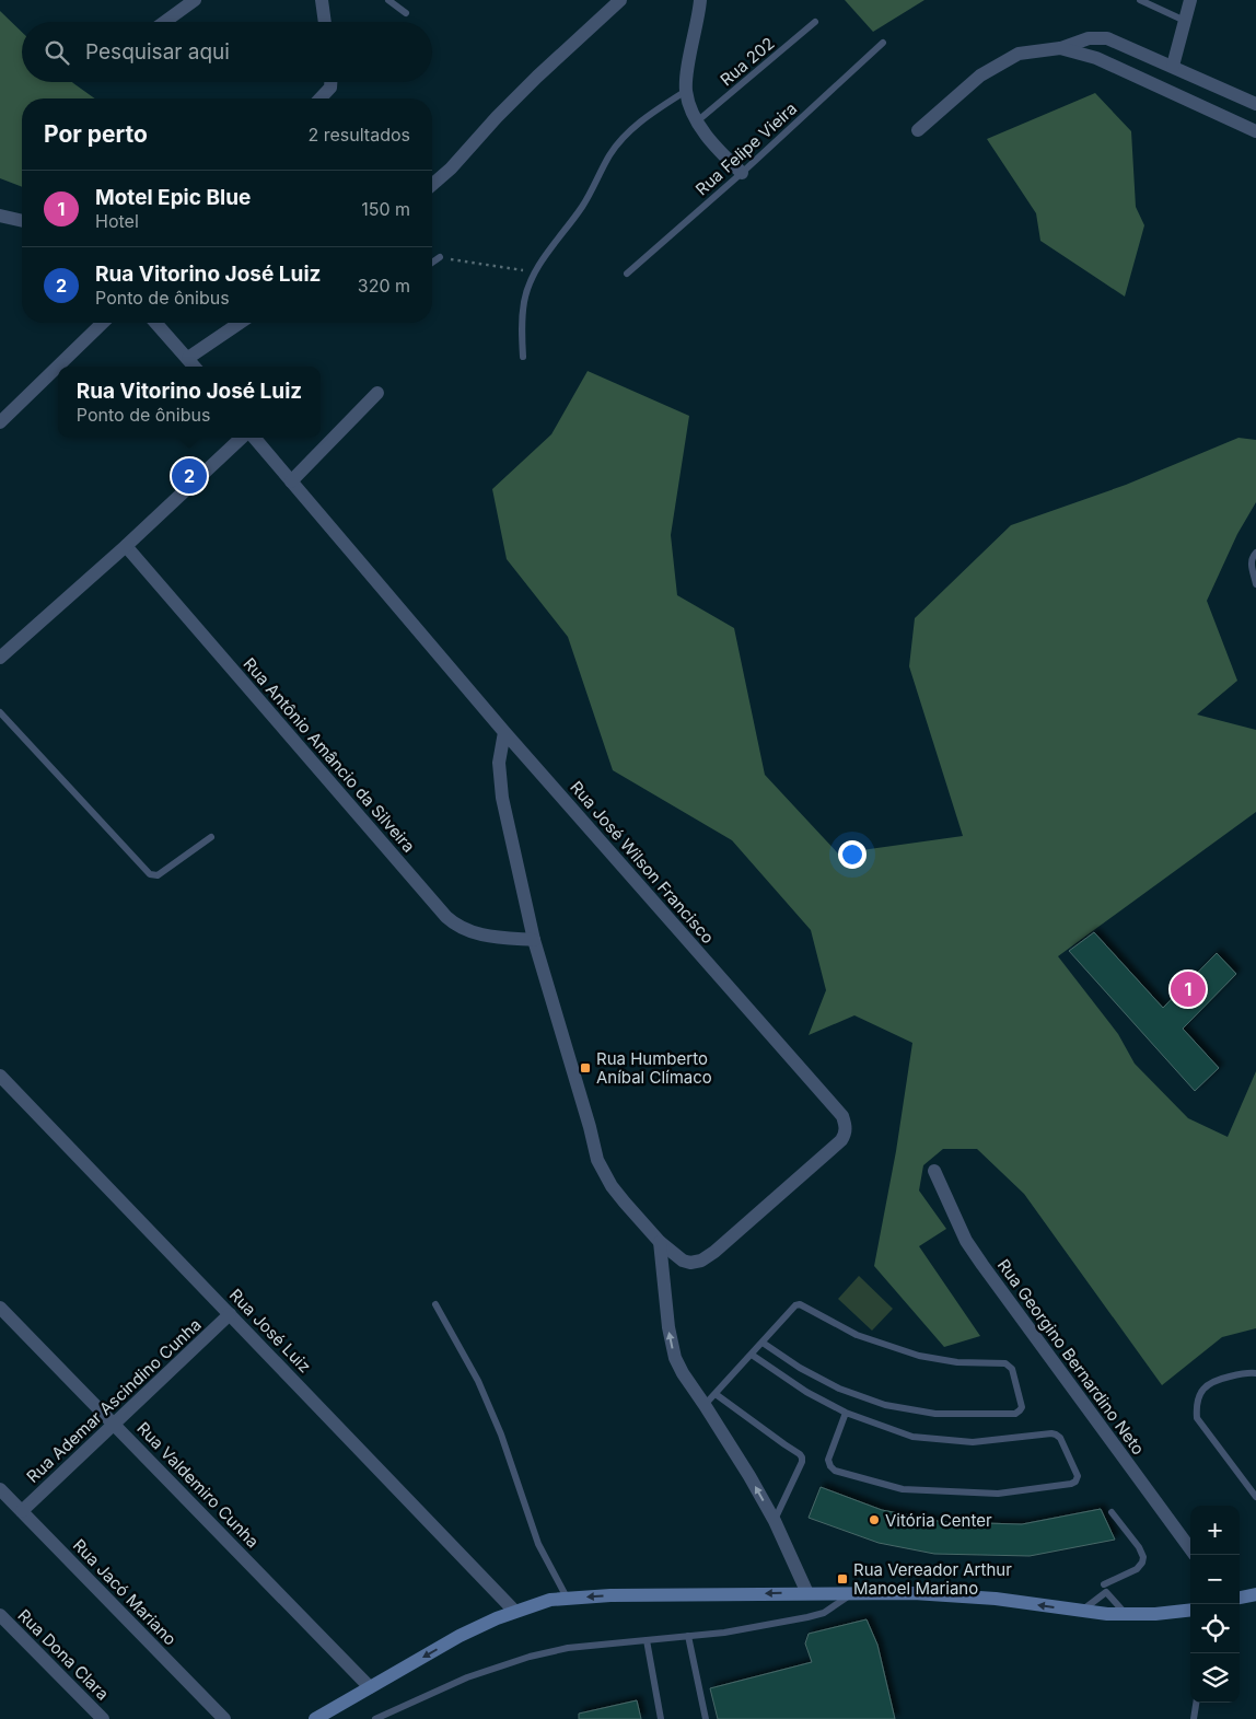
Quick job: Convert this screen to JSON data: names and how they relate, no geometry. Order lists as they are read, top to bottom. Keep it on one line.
{"streets":{"street":["Rua Antônio Amâncio da Silveira","Rua José Wilson Francisco","Rua José Luiz","Rua Georgino Bernardino Neto","Rua Ademar Ascindino Cunha","Rua Valdemiro Cunha","Rua Jacó Mariano","Rua Dona Clara"],"lane":["Rua 202","Rua Felipe Vieira"]},"crossings":[["Rua José Luiz","Rua Ademar Ascindino Cunha"],["Rua Ademar Ascindino Cunha","Rua Valdemiro Cunha"],["Rua Ademar Ascindino Cunha","Rua Jacó Mariano"]],"places":{"transit":["Rua Humberto Aníbal Clímaco","Rua Vereador Arthur Manoel Mariano"],"other":["Vitória Center"]},"page":{"search":"Pesquisar aqui","heading":["Por perto","2 resultados"],"list":[{"mark":"1","name":"Motel Epic Blue","note":"Hotel","value":"150 m"},{"mark":"2","name":"Rua Vitorino José Luiz","note":"Ponto de ônibus","value":"320 m"}],"popup":["Rua Vitorino José Luiz","Ponto de ônibus"],"pins":["2","1"],"map_buttons":["+","−"]}}
